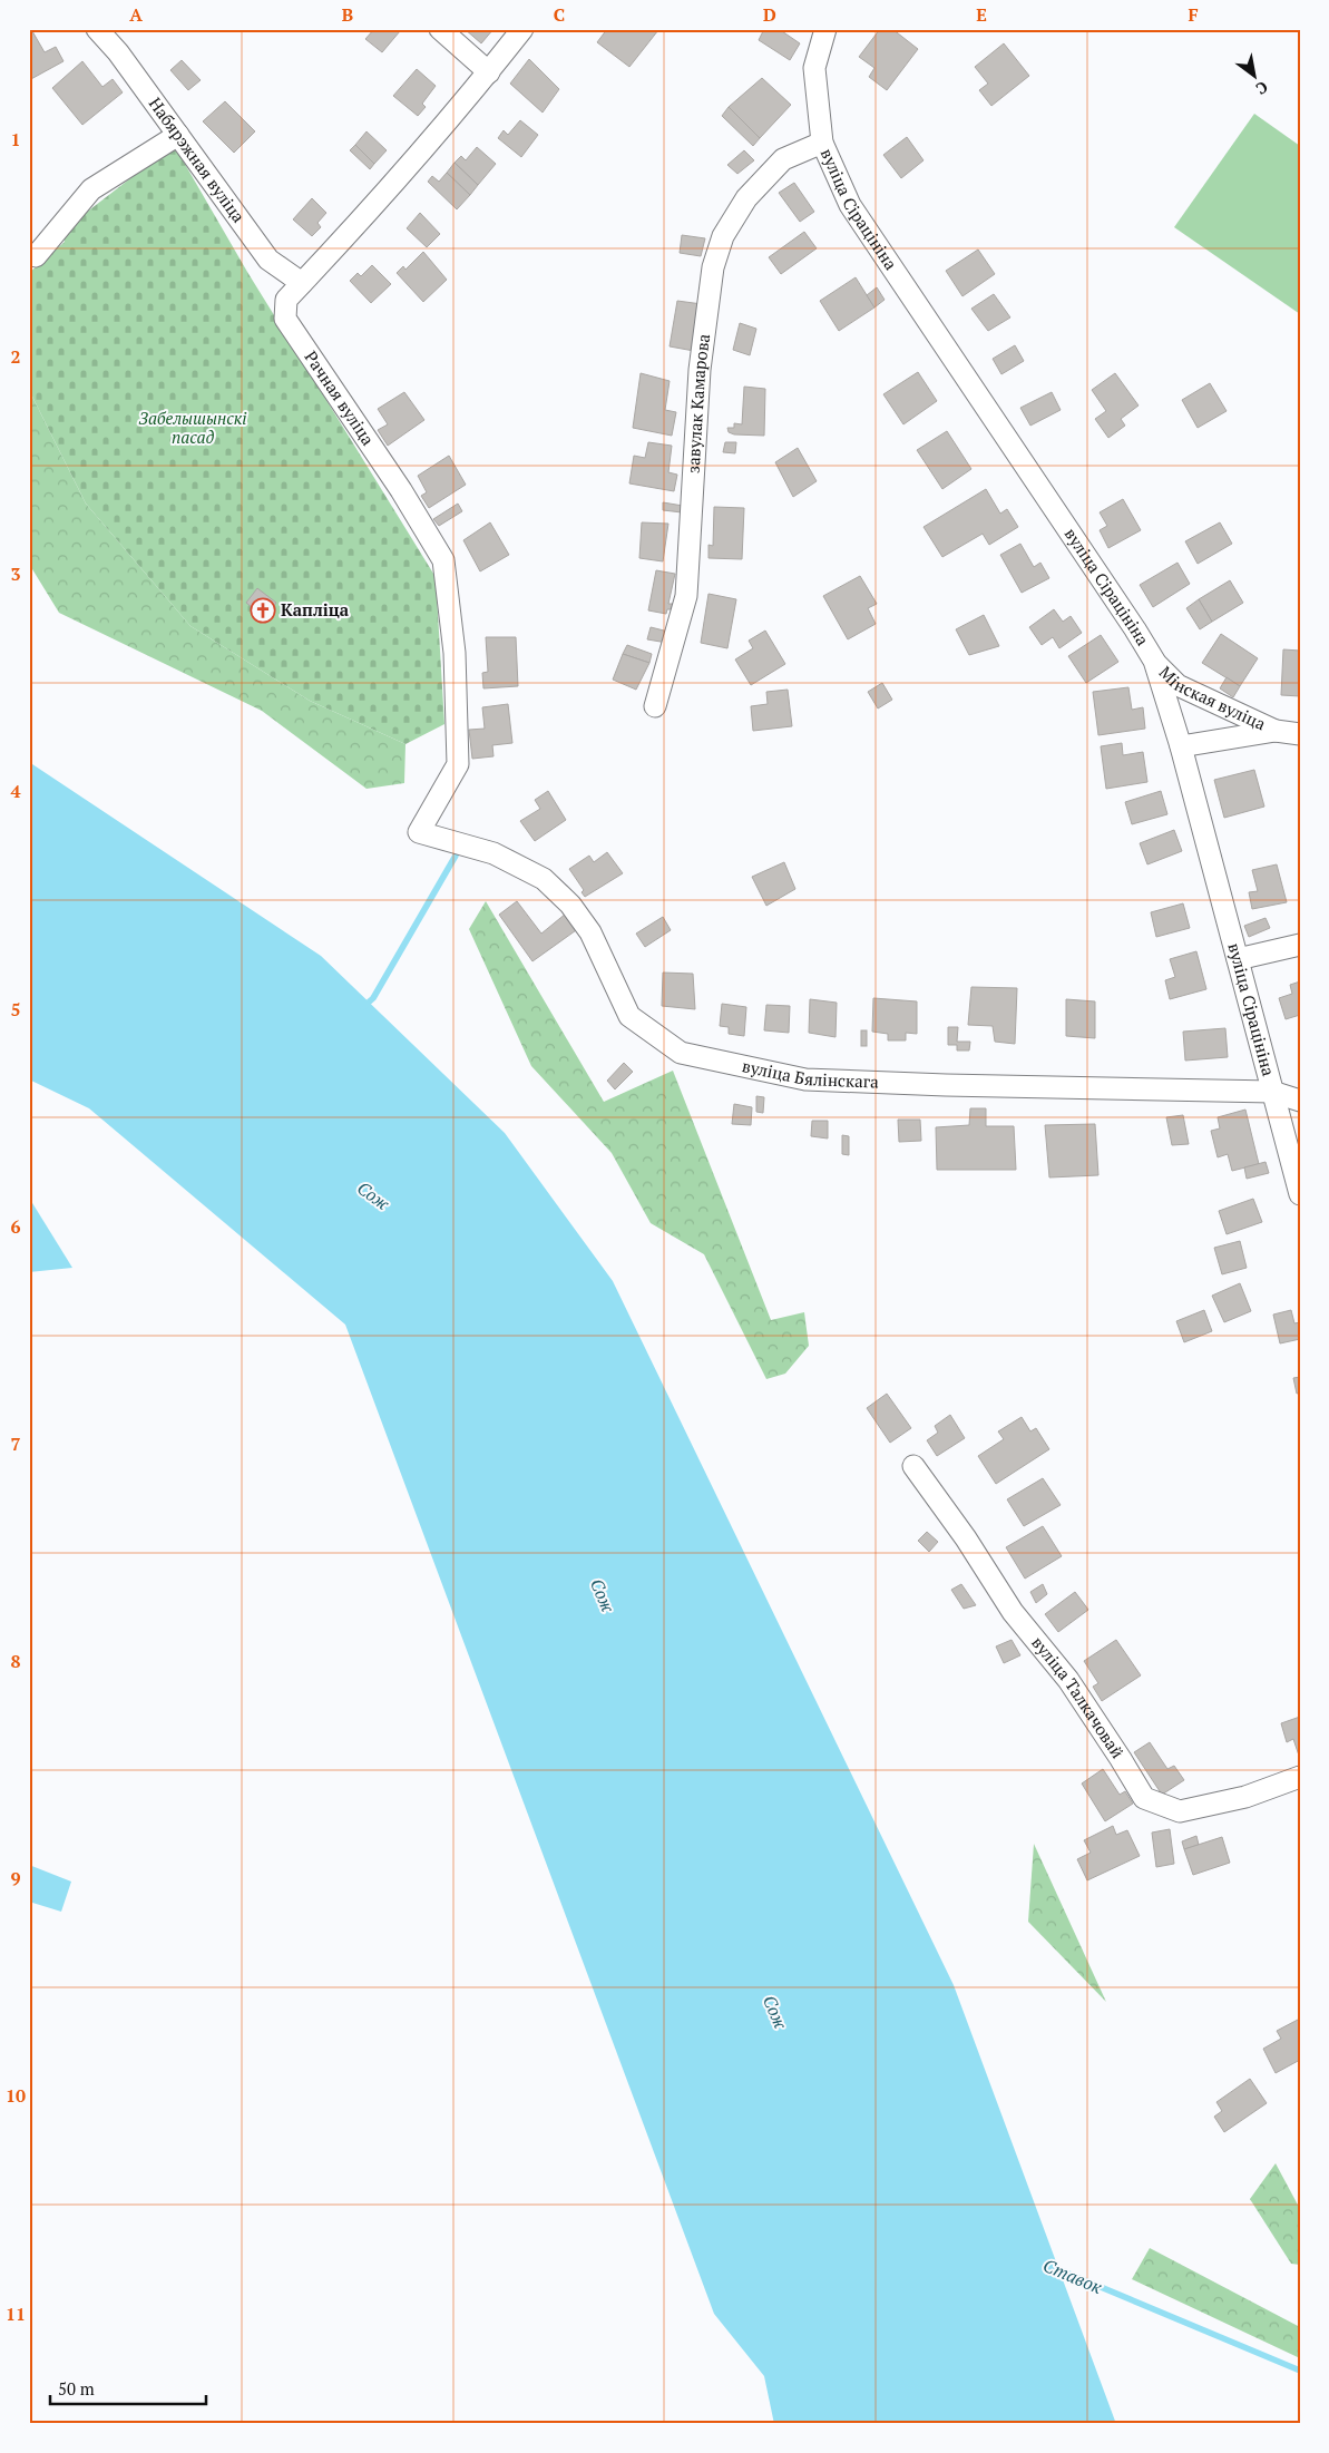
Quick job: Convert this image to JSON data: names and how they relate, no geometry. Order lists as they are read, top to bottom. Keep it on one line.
{"streets":{"street":["Набярэжная вуліца","вуліца Сірацініна","Рачная вуліца","завулак Камарова","Мінская вуліца","вуліца Бялінскага","вуліца Талкачовай"]},"crossings":[["Набярэжная вуліца","Рачная вуліца"],["вуліца Сірацініна","завулак Камарова"],["вуліца Сірацініна","Мінская вуліца"],["вуліца Сірацініна","вуліца Бялінскага"],["Рачная вуліца","вуліца Бялінскага"]],"water":["Сож","Ставок"],"parks":["Забелышынскі пасад"],"places":{"church":["Капліца"]},"scale_bar":"50 m","north":"bottom right","grid":{"columns":["A","B","C","D","E","F"],"rows":["1","2","3","4","5","6","7","8","9","10","11"]}}
